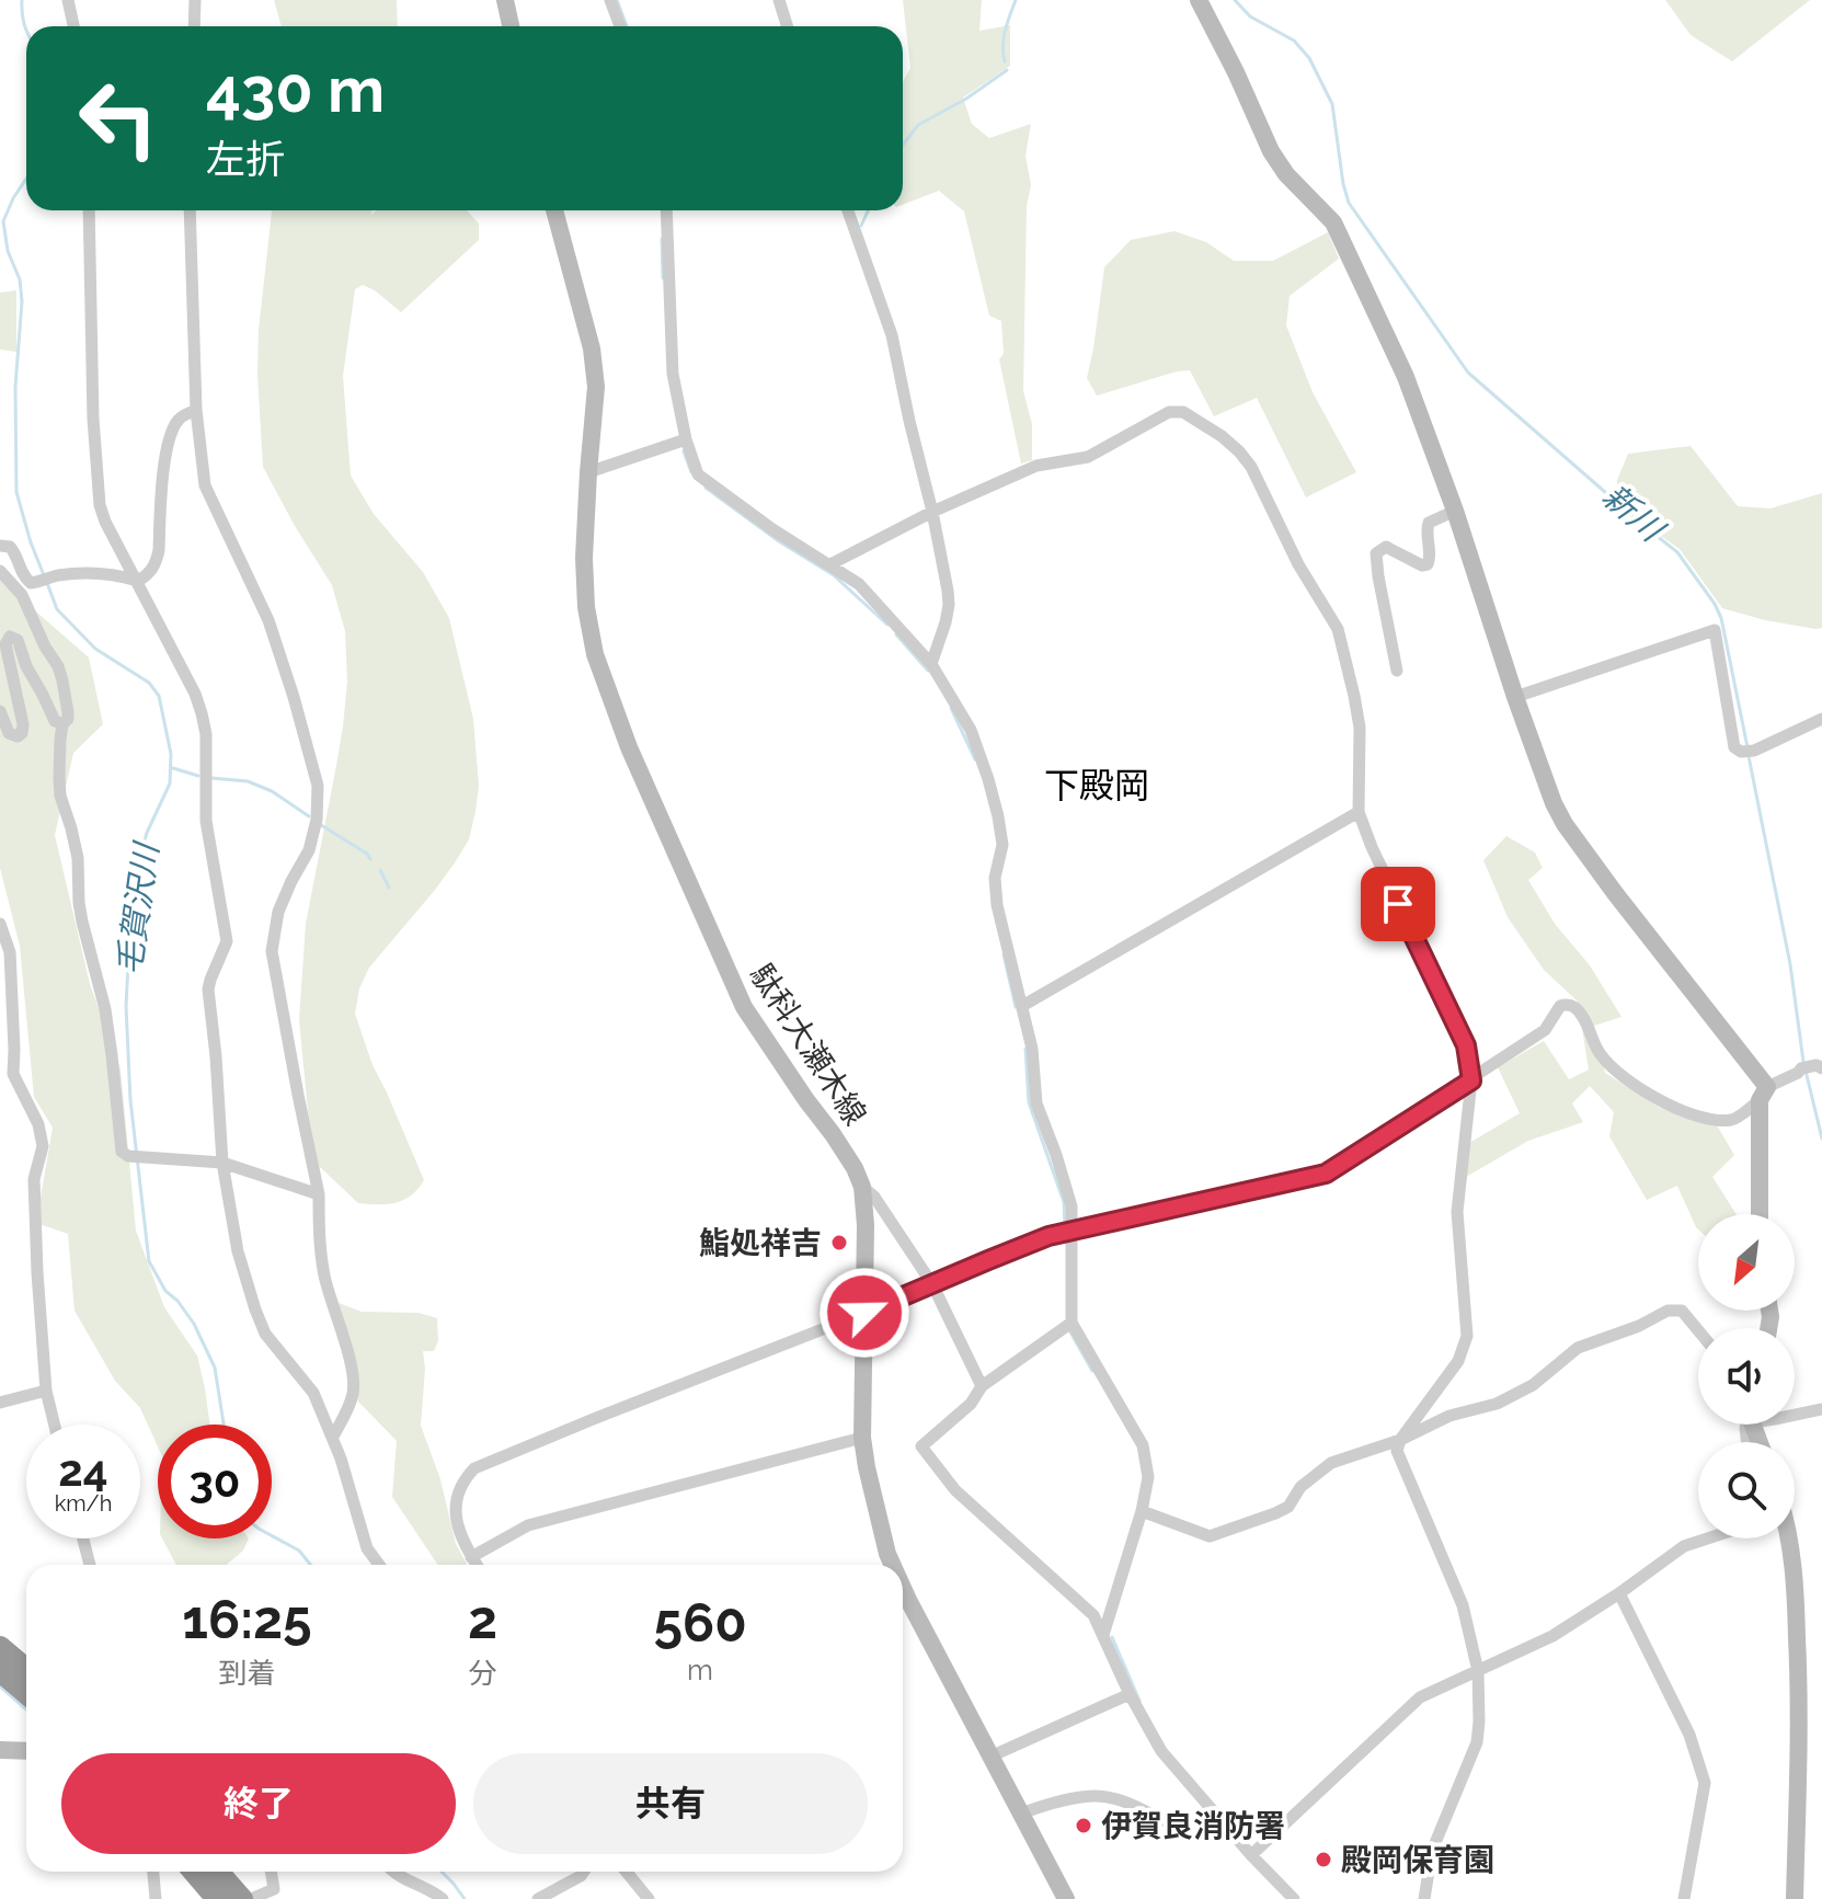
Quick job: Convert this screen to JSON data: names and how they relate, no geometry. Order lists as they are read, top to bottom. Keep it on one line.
{"streets":{"street":["駄科大瀬木線"]},"districts":["下殿岡"],"water":["新川","毛賀沢川"],"places":["鮨処祥吉","伊賀良消防署","殿岡保育園"],"north":"bottom left","page":{"turn":["430 m","左折"],"speed":"24 km/h","limit":"30","eta":["16:25","到着","2","分","560","m"],"buttons":["終了","共有"]}}
